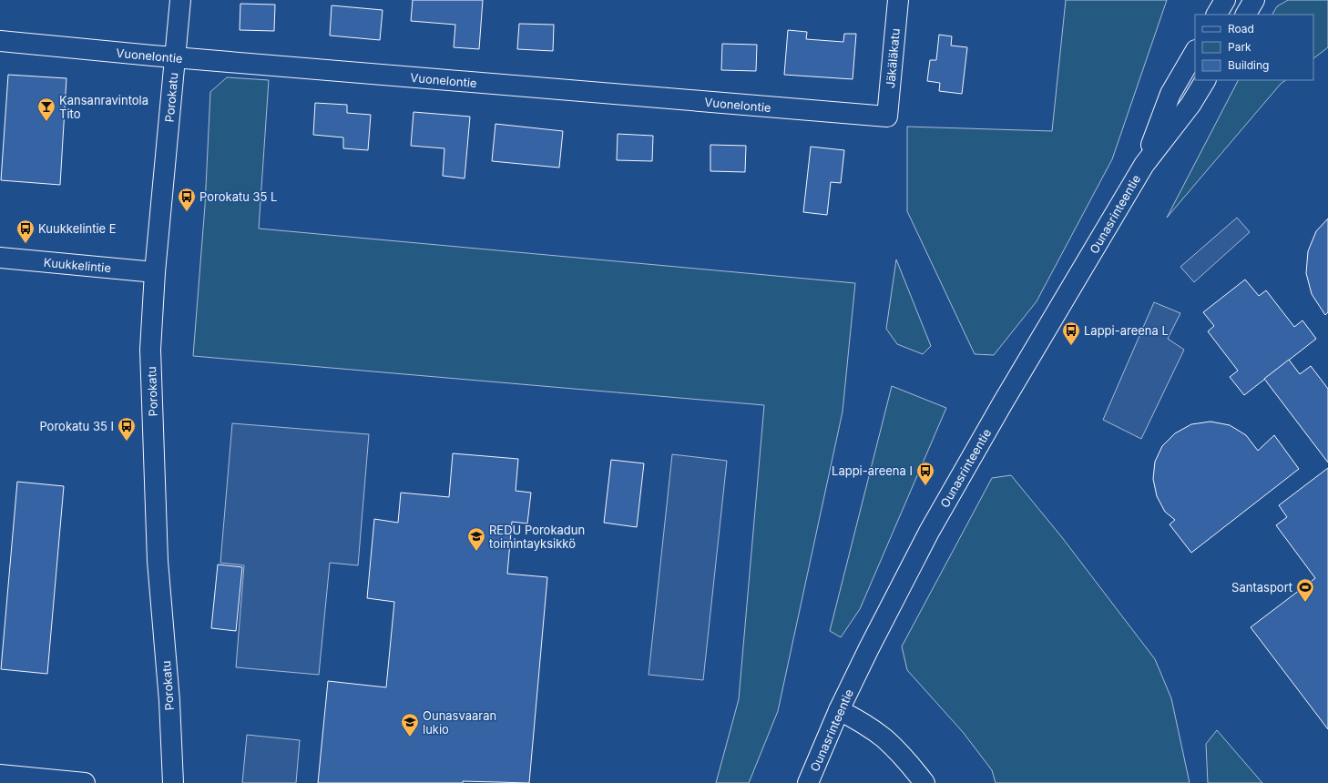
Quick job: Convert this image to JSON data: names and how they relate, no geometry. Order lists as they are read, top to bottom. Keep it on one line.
{"streets":{"street":["Vuonelontie","Jäkäläkatu","Porokatu","Ounasrinteentie","Kuukkelintie"]},"crossings":[["Vuonelontie","Jäkäläkatu"],["Vuonelontie","Porokatu"],["Porokatu","Kuukkelintie"]],"places":{"bar":["Kansanravintola Tito"],"bus stop":["Porokatu 35 L","Kuukkelintie E","Lappi-areena L","Porokatu 35 I","Lappi-areena I"],"school or university":["REDU Porokadun toimintayksikkö","Ounasvaaran lukio"],"sports":["Santasport"]},"legend":["Road","Park","Building"]}
